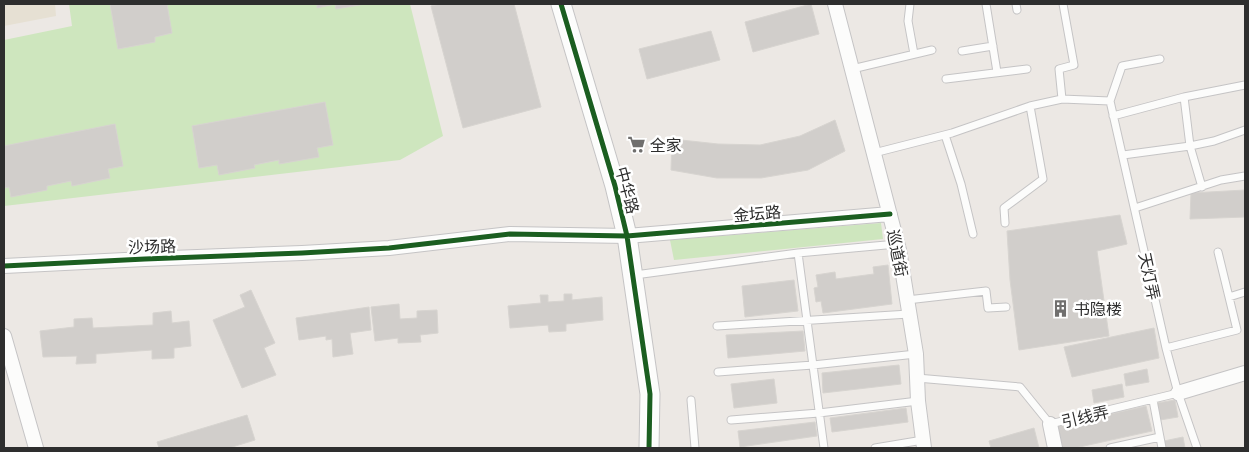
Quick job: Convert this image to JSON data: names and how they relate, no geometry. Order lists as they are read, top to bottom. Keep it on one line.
{"streets":{"street":["中华路","金坛路","沙场路","巡道街"],"lane":["天灯弄","引线弄"]},"crossings":[["中华路","金坛路"],["金坛路","沙场路"],["金坛路","巡道街"],["巡道街","引线弄"],["天灯弄","引线弄"]],"places":{"supermarket":["全家"],"building":["书隐楼"]}}
